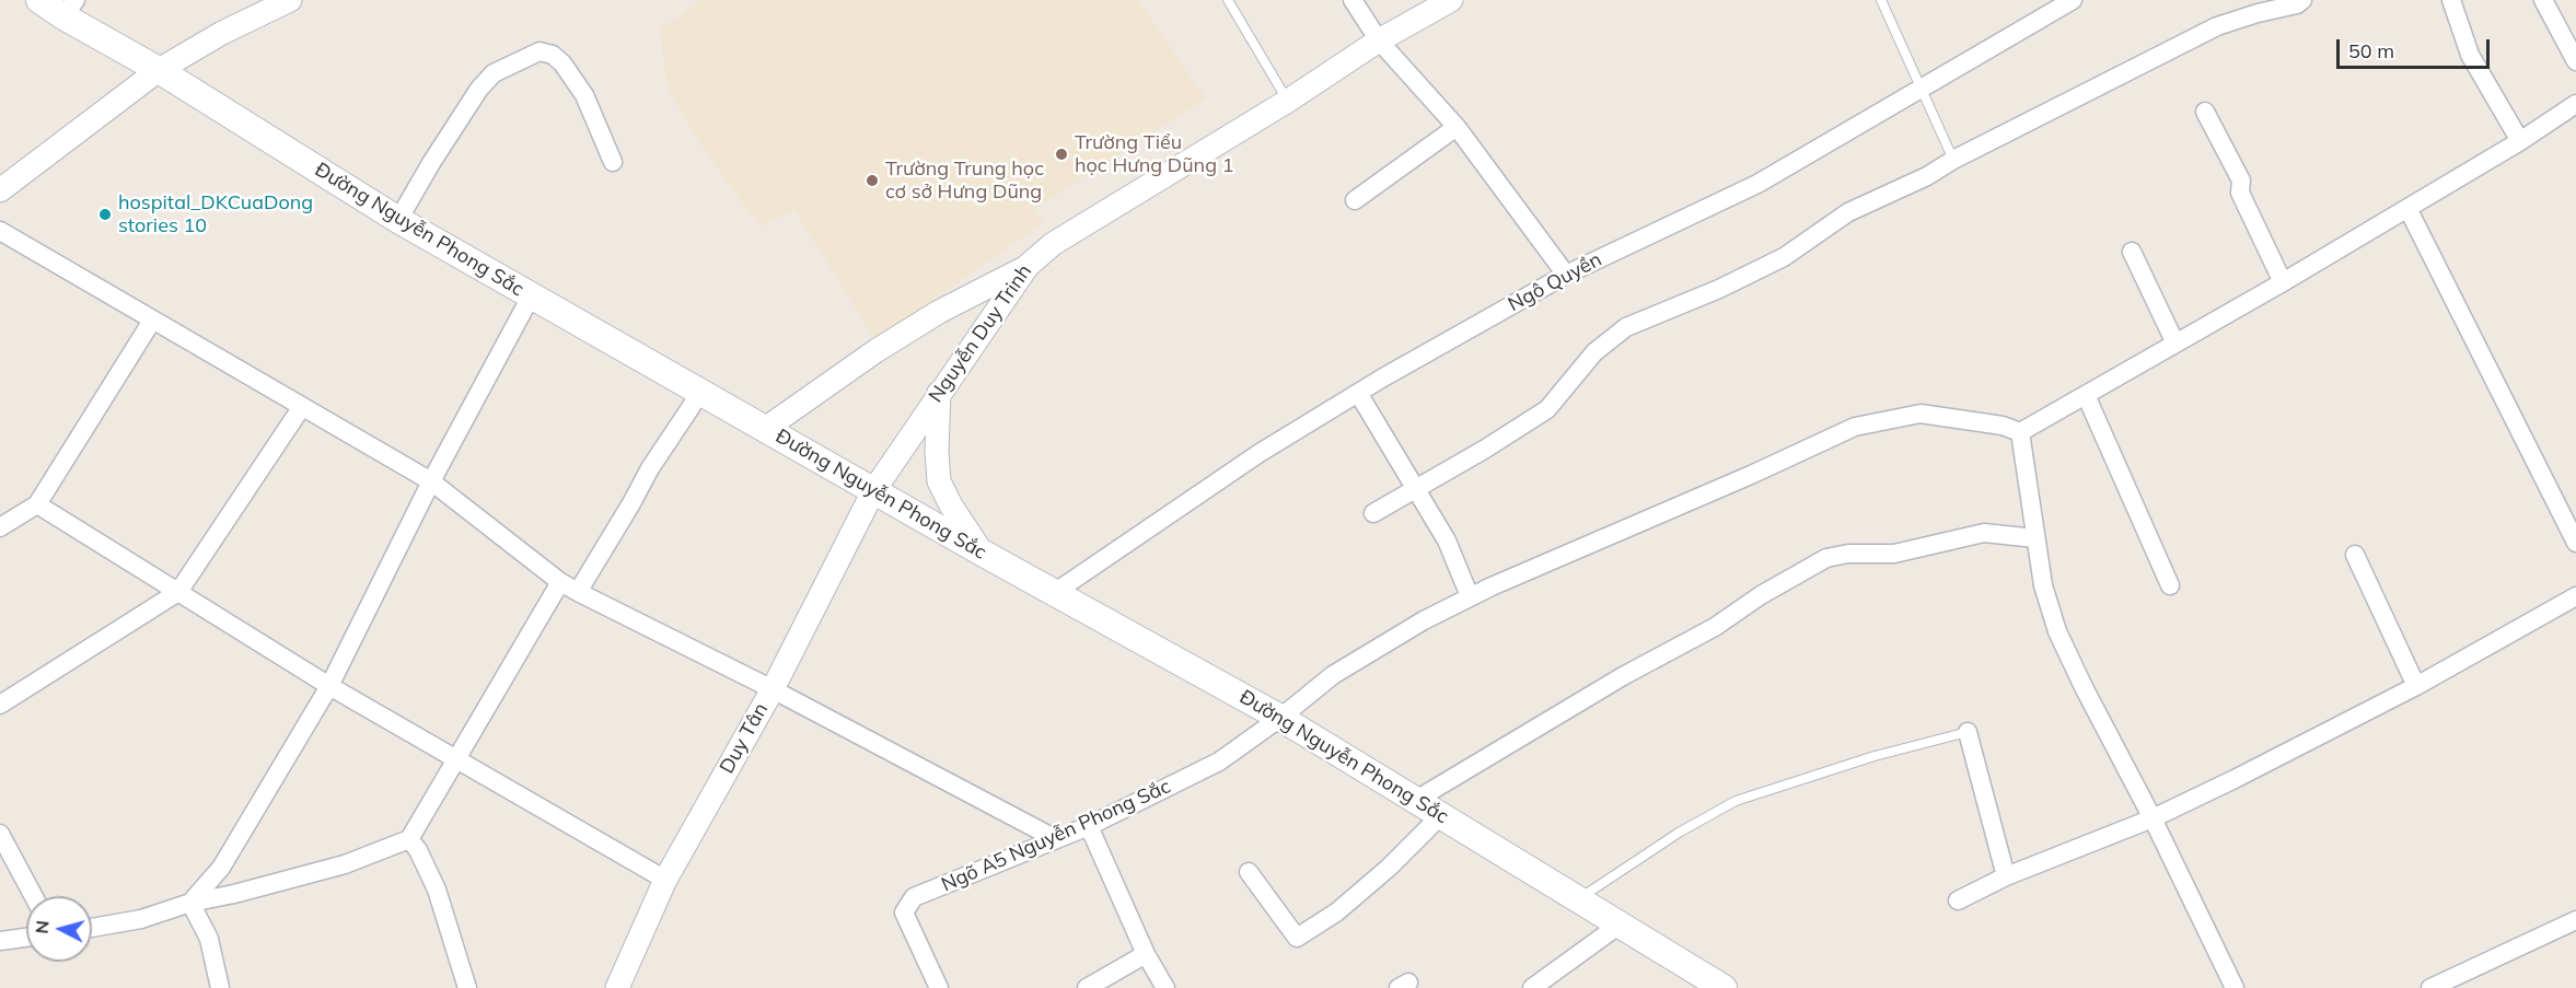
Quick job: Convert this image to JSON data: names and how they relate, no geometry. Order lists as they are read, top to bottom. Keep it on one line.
{"streets":{"main road":["Đường Nguyễn Phong Sắc"],"street":["Ngô Quyền","Nguyễn Duy Trinh","Duy Tân","Ngõ A5 Nguyễn Phong Sắc"]},"crossings":[["Đường Nguyễn Phong Sắc","Ngô Quyền"],["Đường Nguyễn Phong Sắc","Nguyễn Duy Trinh"],["Đường Nguyễn Phong Sắc","Duy Tân"],["Đường Nguyễn Phong Sắc","Ngõ A5 Nguyễn Phong Sắc"],["Nguyễn Duy Trinh","Duy Tân"]],"places":["Trường Tiểu học Hưng Dũng 1","Trường Trung học cơ sở Hưng Dũng","hospital_DKCuaDong stories 10"],"scale_bar":"50 m","north":"left"}
